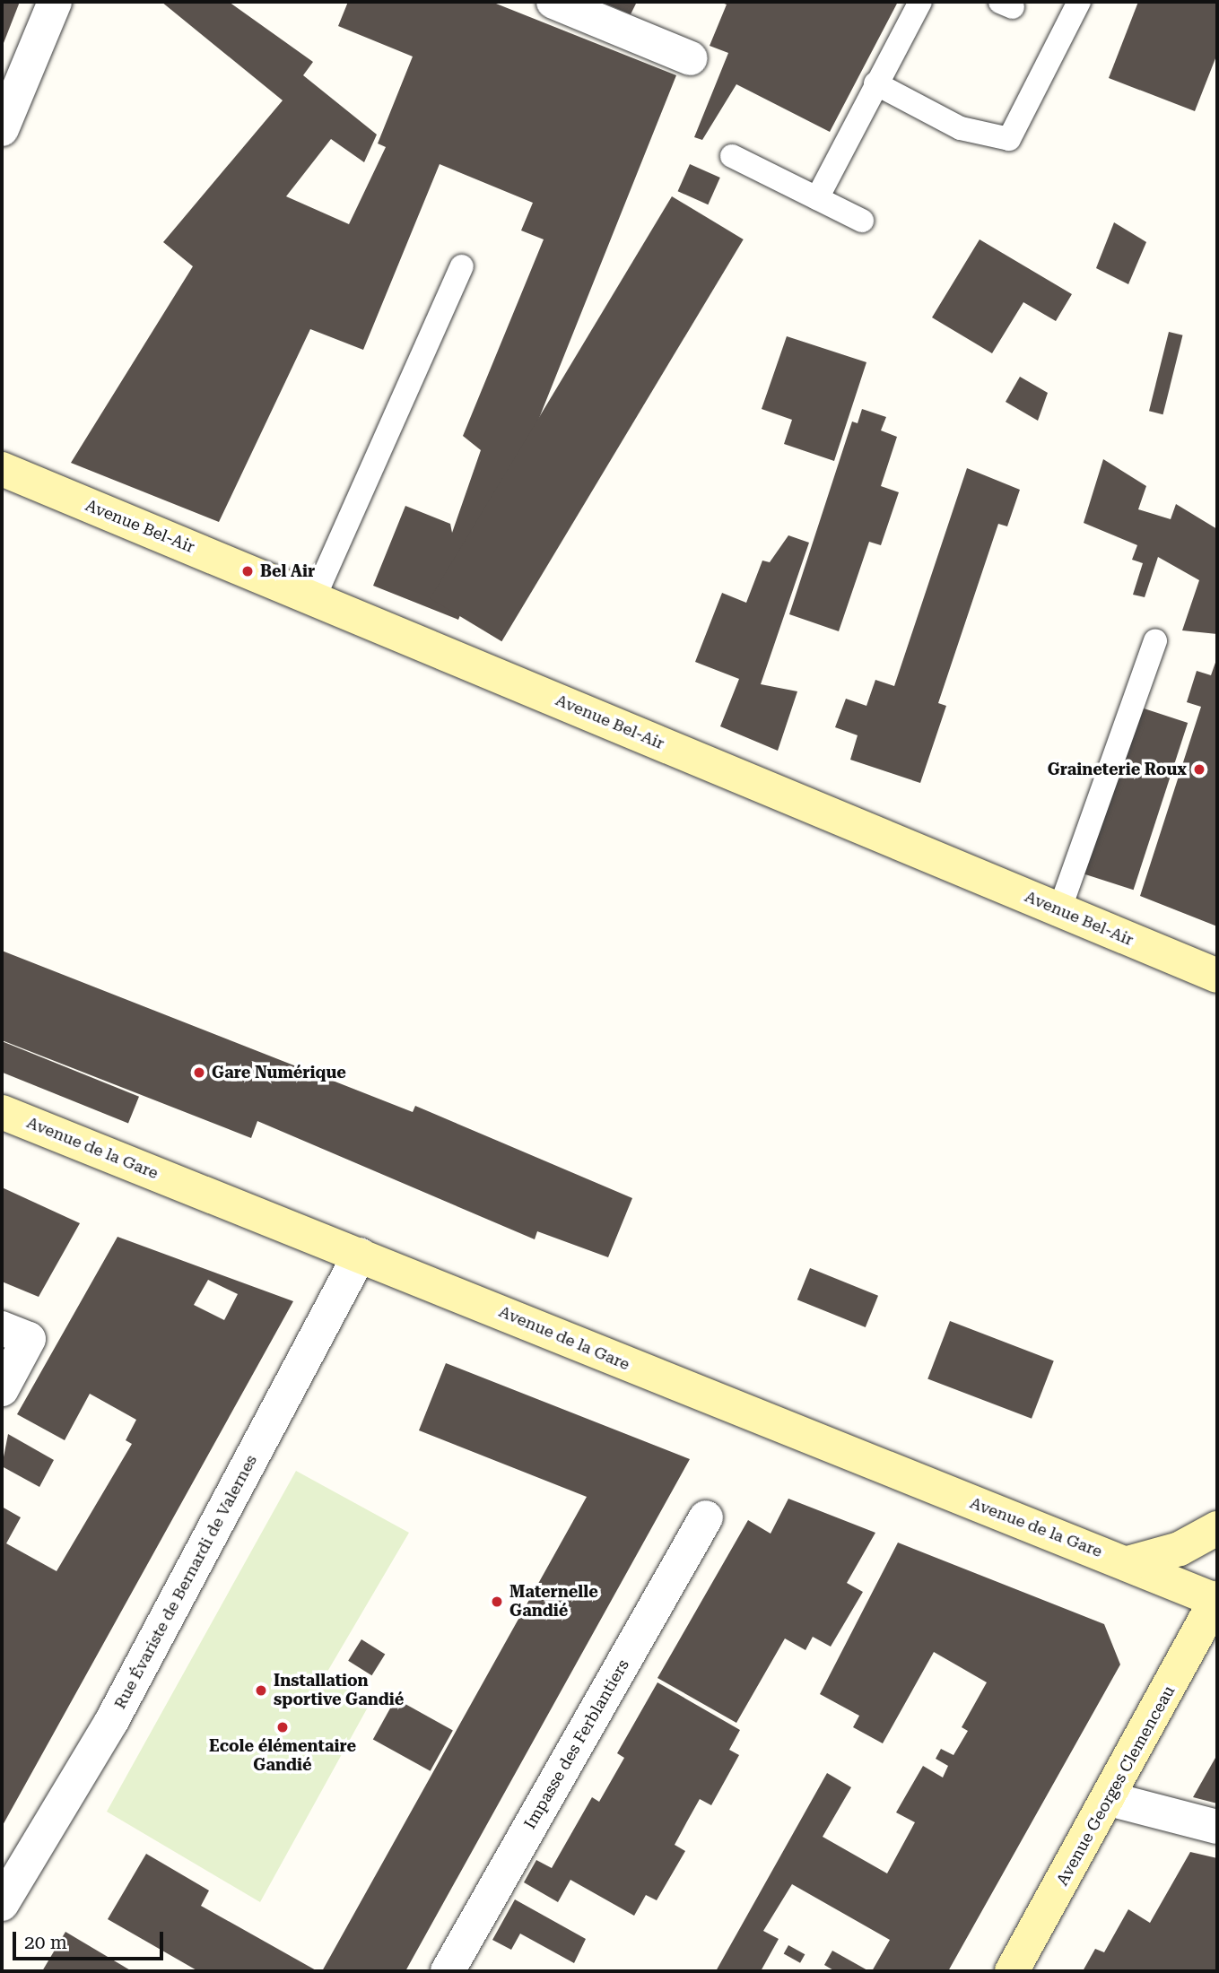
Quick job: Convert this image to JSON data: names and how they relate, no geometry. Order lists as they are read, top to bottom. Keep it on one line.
{"streets":{"street":["Avenue Bel-Air","Avenue de la Gare","Rue Évariste de Bernardi de Valernes","Impasse des Ferblantiers","Avenue Georges Clemenceau"]},"crossings":[["Avenue de la Gare","Rue Évariste de Bernardi de Valernes"],["Avenue de la Gare","Avenue Georges Clemenceau"]],"places":["Bel Air","Graineterie Roux","Gare Numérique","Maternelle Gandié","Installation sportive Gandié","Ecole élémentaire Gandié"],"scale_bar":"20 m"}
